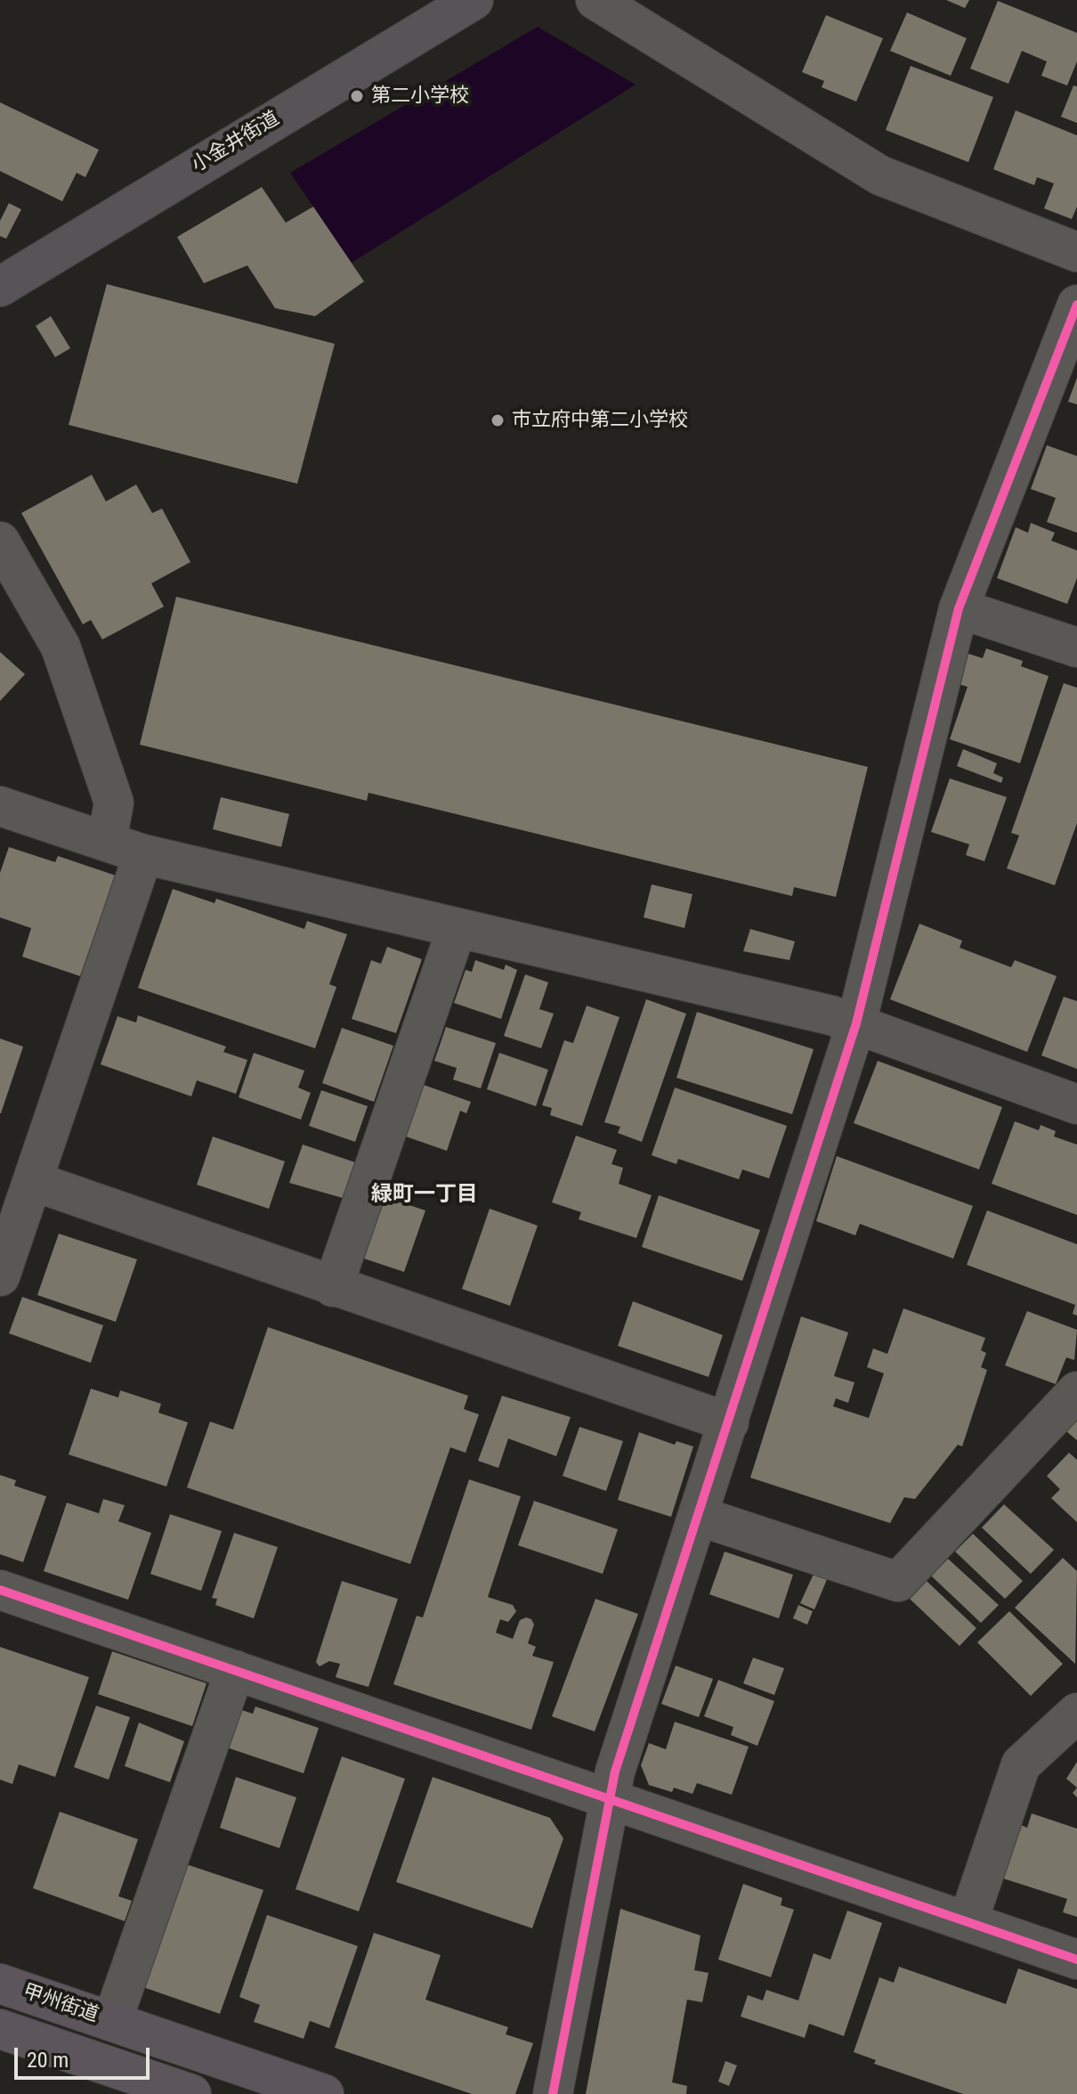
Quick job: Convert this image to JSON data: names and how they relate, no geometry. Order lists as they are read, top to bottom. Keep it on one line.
{"streets":{"highway":["甲州街道"],"main road":["小金井街道"]},"districts":["緑町一丁目"],"places":["第二小学校","市立府中第二小学校"],"scale_bar":"20 m"}
